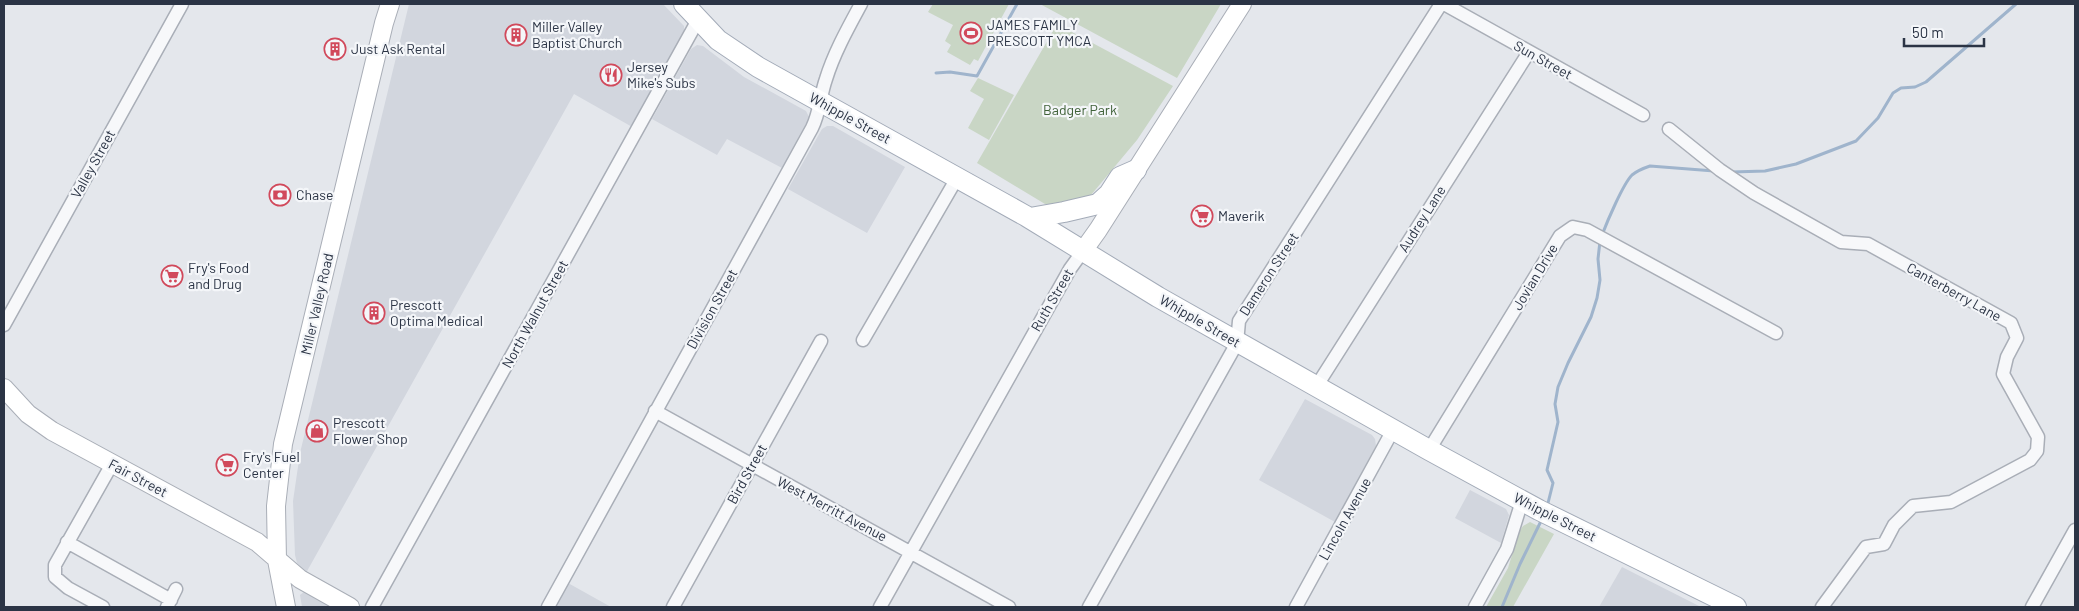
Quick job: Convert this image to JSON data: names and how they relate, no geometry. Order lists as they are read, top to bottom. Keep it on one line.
{"streets":{"main road":["Whipple Street"],"street":["Sun Street","Valley Street","Audrey Lane","Dameron Street","Jovian Drive","Canterberry Lane","Ruth Street","Miller Valley Road","Division Street","North Walnut Street","Bird Street","Fair Street","West Merritt Avenue","Lincoln Avenue"]},"crossings":[["Sun Street","Audrey Lane"],["Sun Street","Dameron Street"],["Whipple Street","Audrey Lane"],["Whipple Street","Dameron Street"],["Whipple Street","Jovian Drive"],["Whipple Street","Ruth Street"],["Whipple Street","Division Street"],["Whipple Street","North Walnut Street"],["Whipple Street","Lincoln Avenue"],["Ruth Street","West Merritt Avenue"],["Miller Valley Road","Fair Street"],["Division Street","West Merritt Avenue"],["Bird Street","West Merritt Avenue"]],"parks":["Badger Park"],"places":{"sports":["JAMES FAMILY PRESCOTT YMCA"],"building":["Miller Valley Baptist Church","Just Ask Rental","Prescott Optima Medical"],"restaurant":["Jersey Mike's Subs"],"bank":["Chase"],"supermarket":["Maverik","Fry's Food and Drug","Fry's Fuel Center"],"shop":["Prescott Flower Shop"]},"scale_bar":"50 m"}
